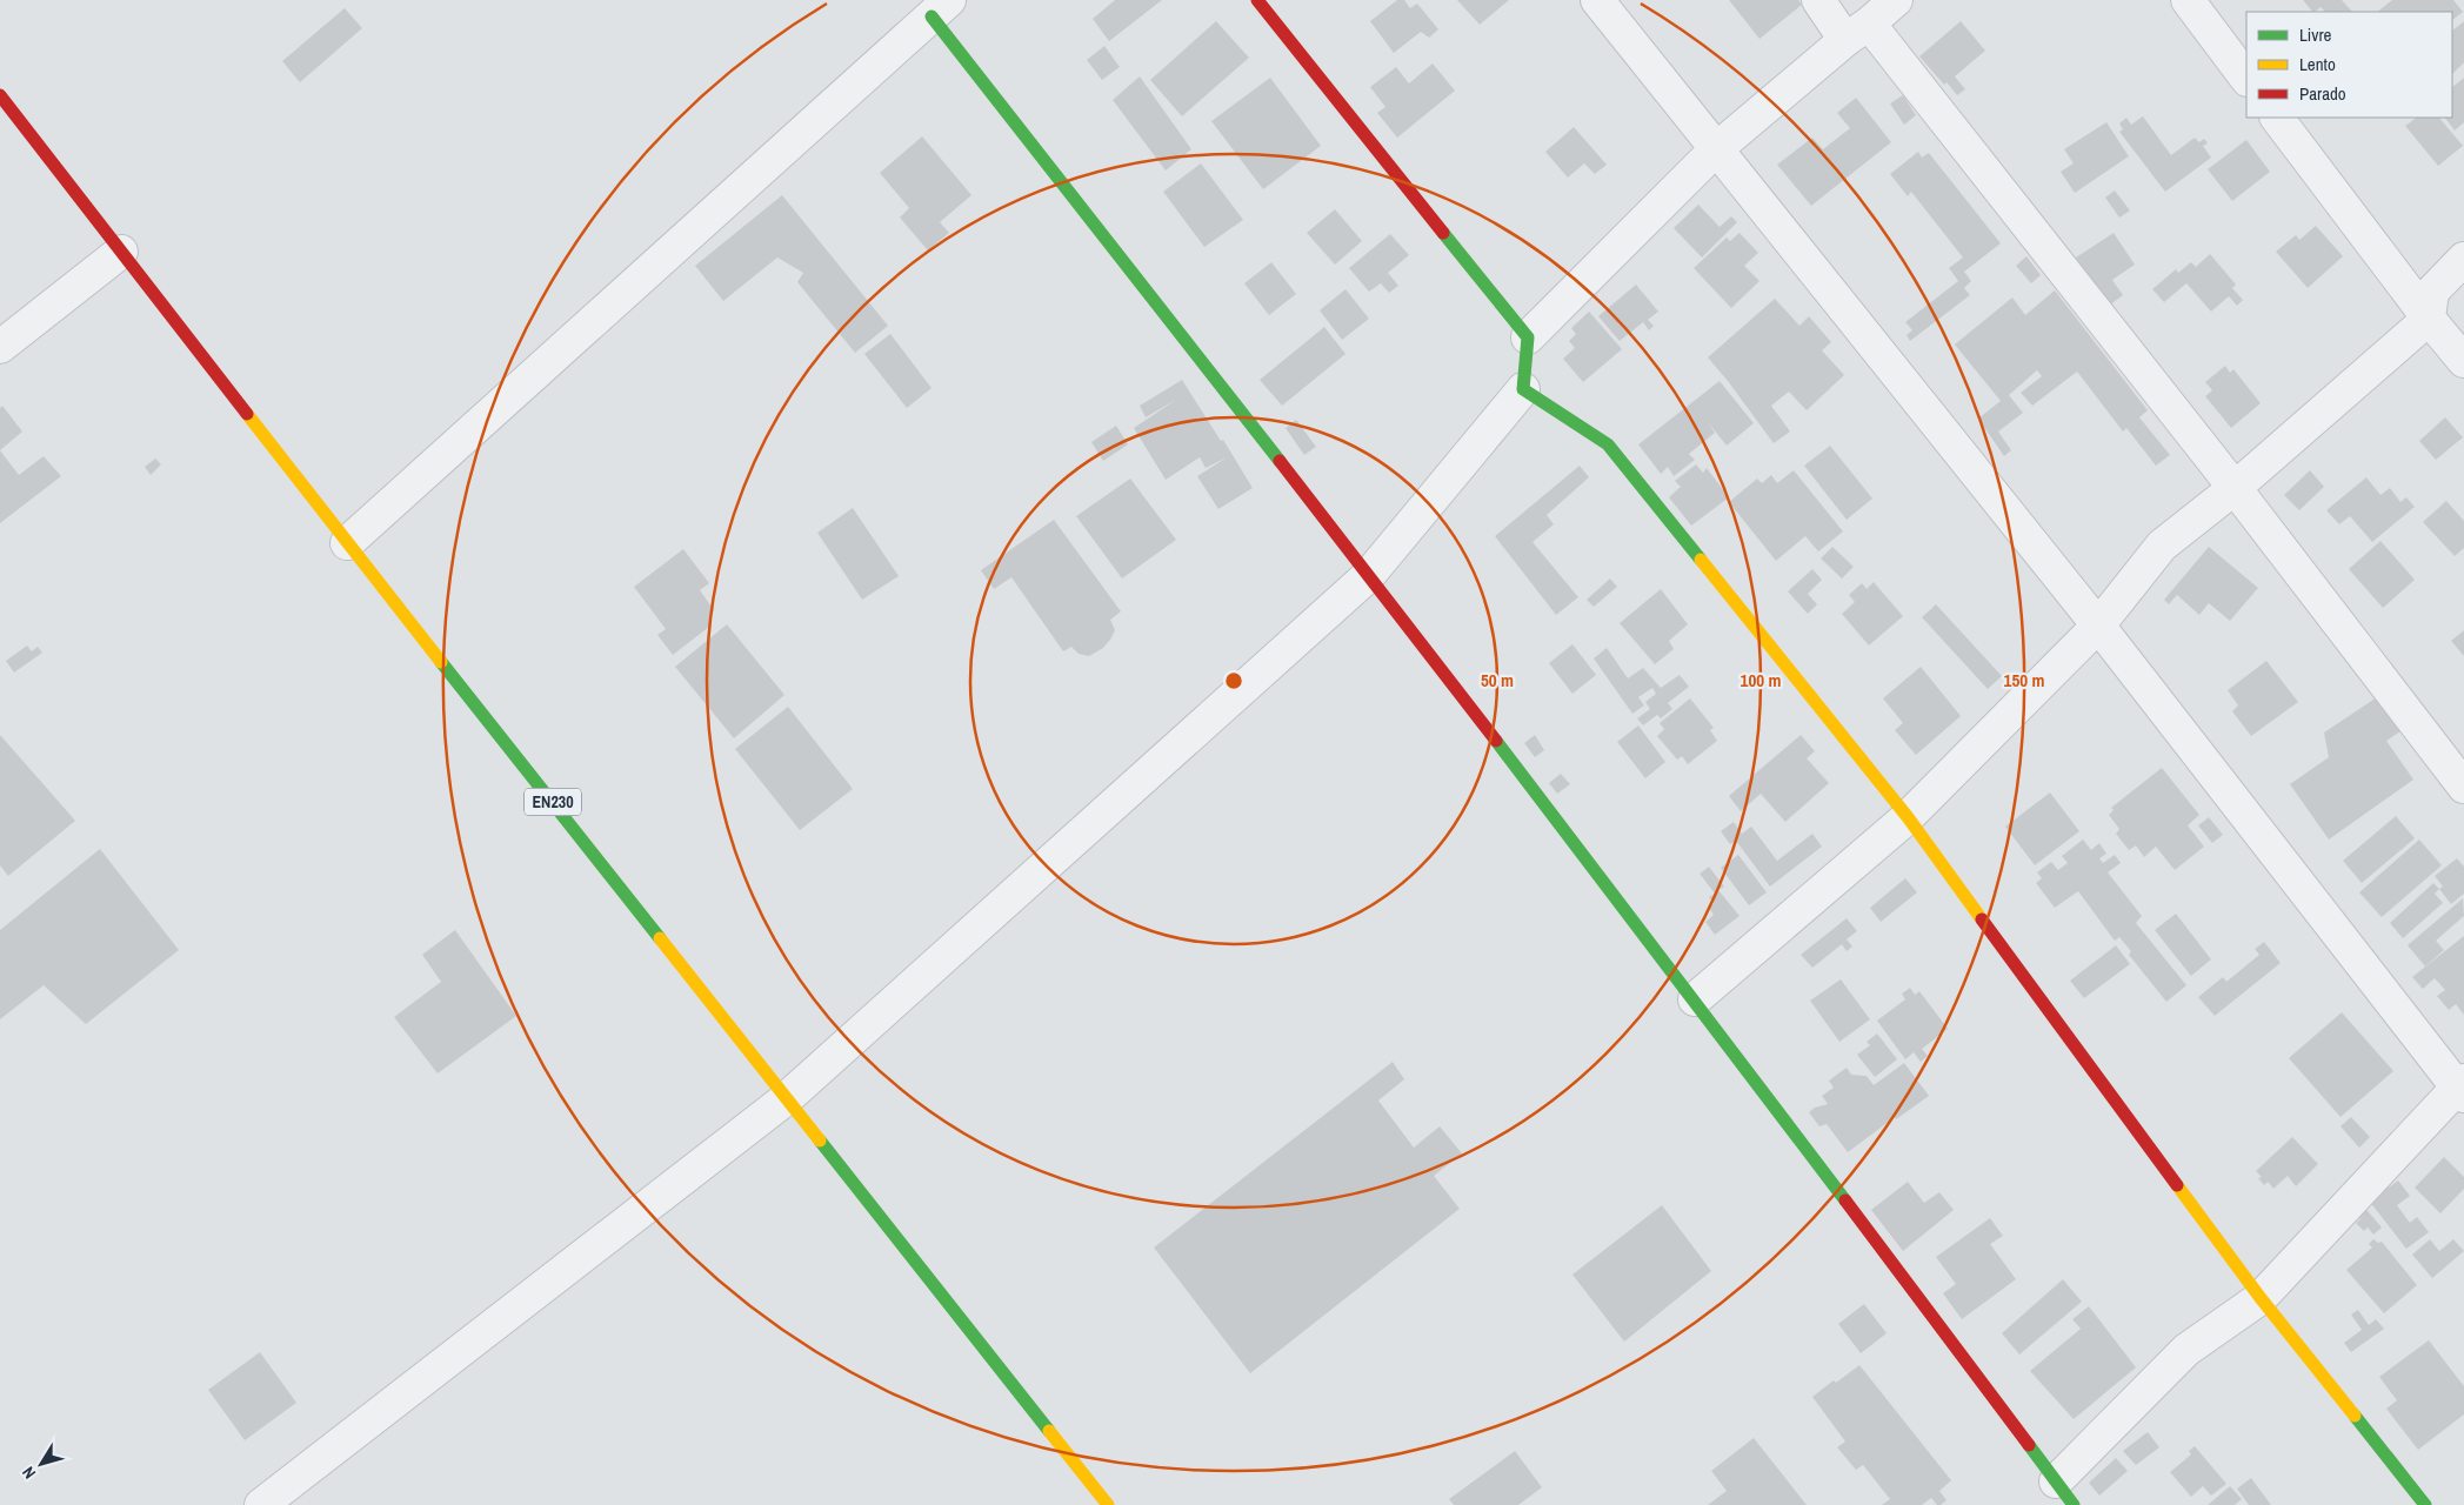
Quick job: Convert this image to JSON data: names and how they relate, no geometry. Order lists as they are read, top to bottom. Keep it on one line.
{"streets":{"street":["EN230"]},"legend":["Livre","Lento","Parado"],"north":"bottom left","rings":["50 m","100 m","150 m"]}
